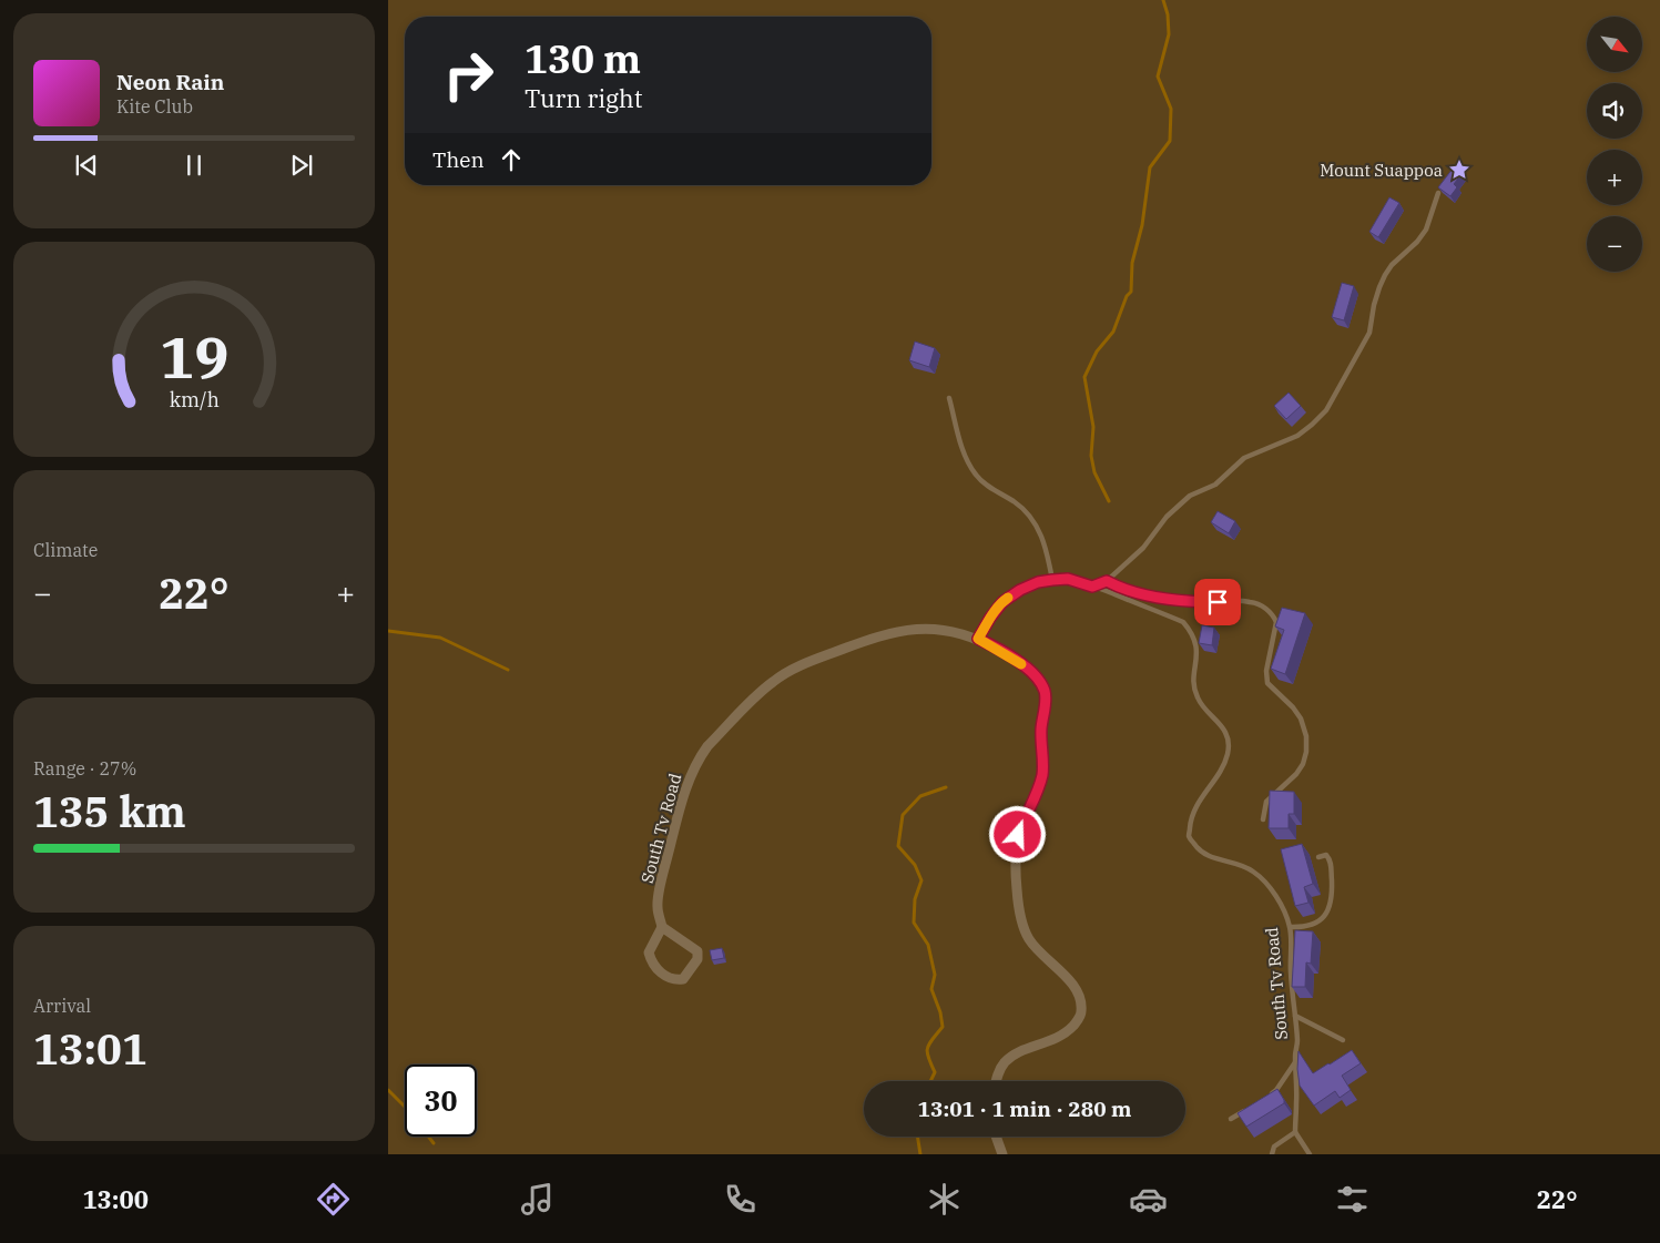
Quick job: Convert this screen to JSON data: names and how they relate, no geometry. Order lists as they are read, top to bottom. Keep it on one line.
{"streets":{"street":["South Tv Road"]},"places":{"place":["Mount Suappoa"]},"north":"bottom right","page":{"map_buttons":["+","−"],"turn":["130 m","Turn right"],"song":["Neon Rain","Kite Club"],"then":"Then","tile":["Climate",["Range · 27%","135 km"],["Arrival","13:01"]],"heat":["−","22°","+"],"limit":"30","trip":"13:01 · 1 min · 280 m","tabs":["13:00","22°"],"gauge":["19","km/h"]}}
